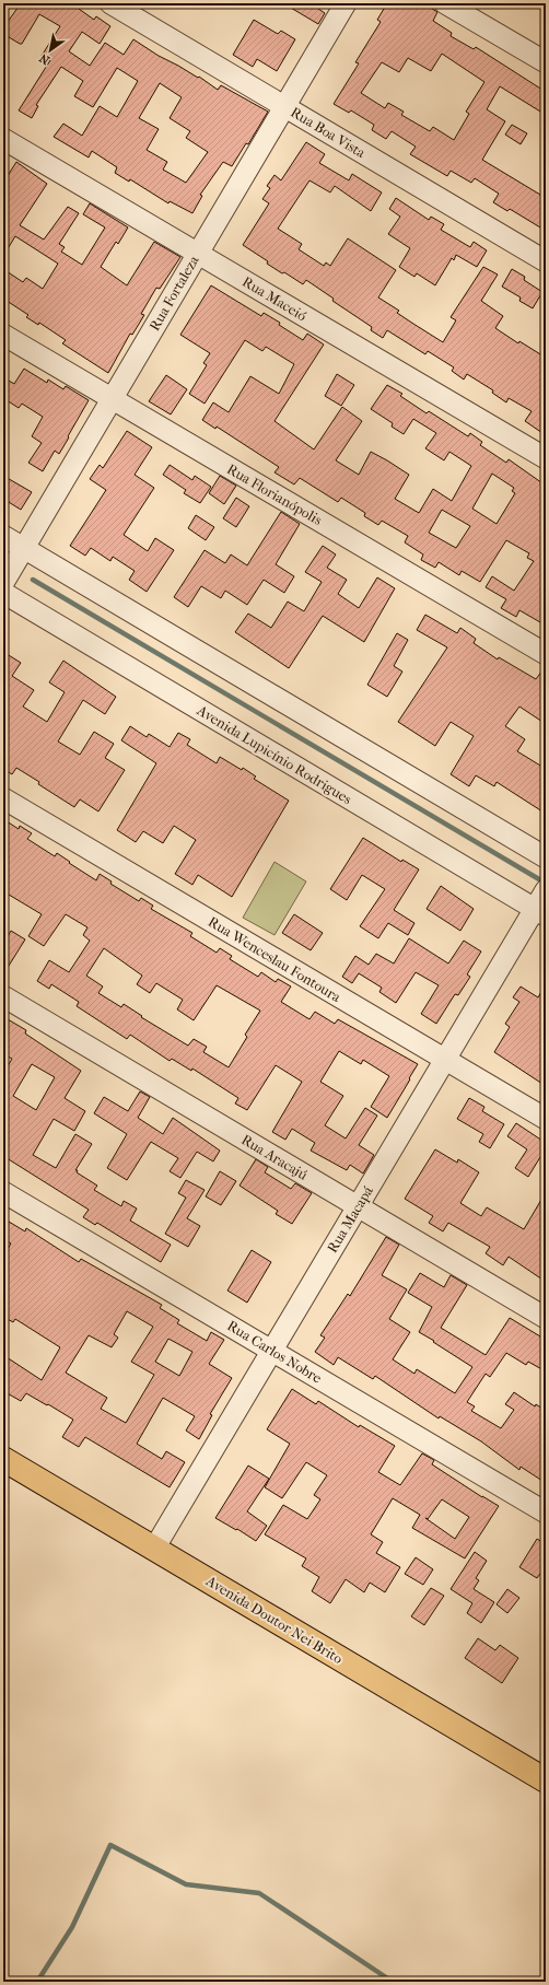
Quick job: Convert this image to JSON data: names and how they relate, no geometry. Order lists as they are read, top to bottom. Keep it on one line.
{"streets":{"main road":["Avenida Doutor Nei Brito"],"street":["Rua Boa Vista","Rua Fortaleza","Rua Maceió","Rua Florianópolis","Avenida Lupicínio Rodrigues","Rua Wenceslau Fontoura","Rua Aracajú","Rua Macapá","Rua Carlos Nobre"]},"crossings":[["Rua Boa Vista","Rua Fortaleza"],["Rua Fortaleza","Rua Maceió"],["Rua Fortaleza","Rua Florianópolis"],["Avenida Lupicínio Rodrigues","Rua Macapá"],["Rua Wenceslau Fontoura","Rua Macapá"],["Rua Aracajú","Rua Macapá"],["Rua Macapá","Rua Carlos Nobre"],["Rua Macapá","Avenida Doutor Nei Brito"]],"north":"bottom left"}
